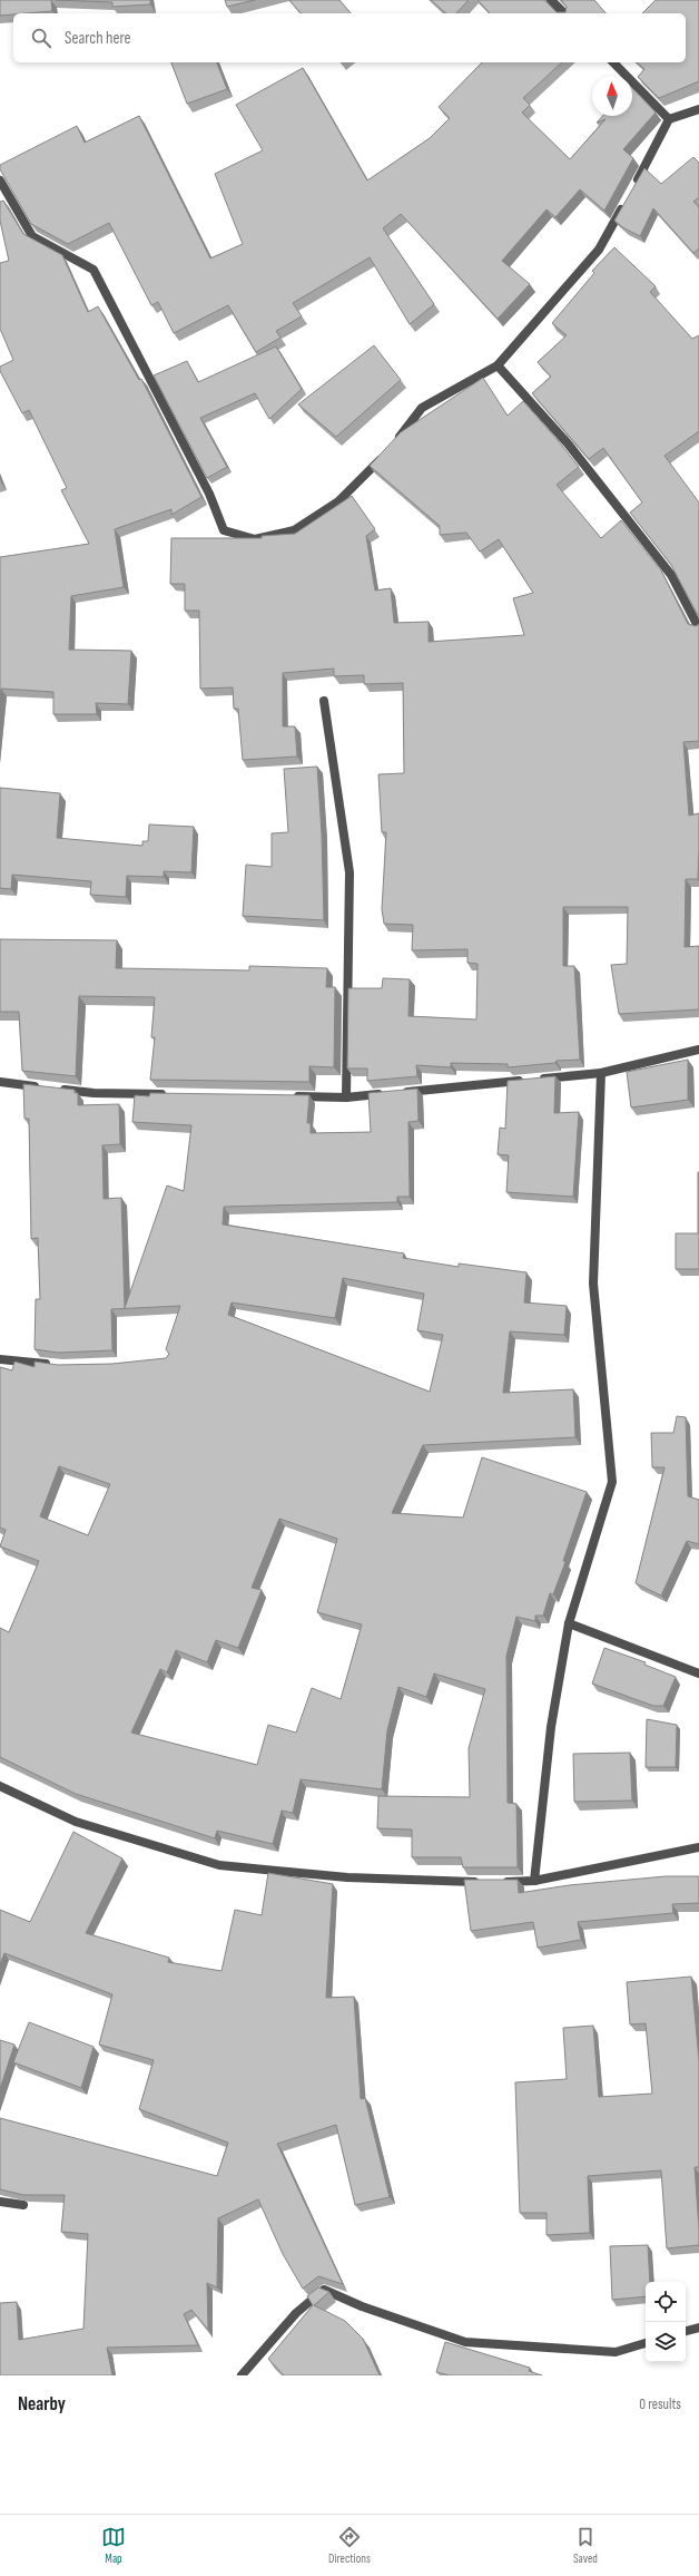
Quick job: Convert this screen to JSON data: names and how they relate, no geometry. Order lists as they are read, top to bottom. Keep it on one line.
{"north":"top","page":{"search":"Search here","heading":["Nearby","0 results"],"nav":["Map","Directions","Saved"]}}
